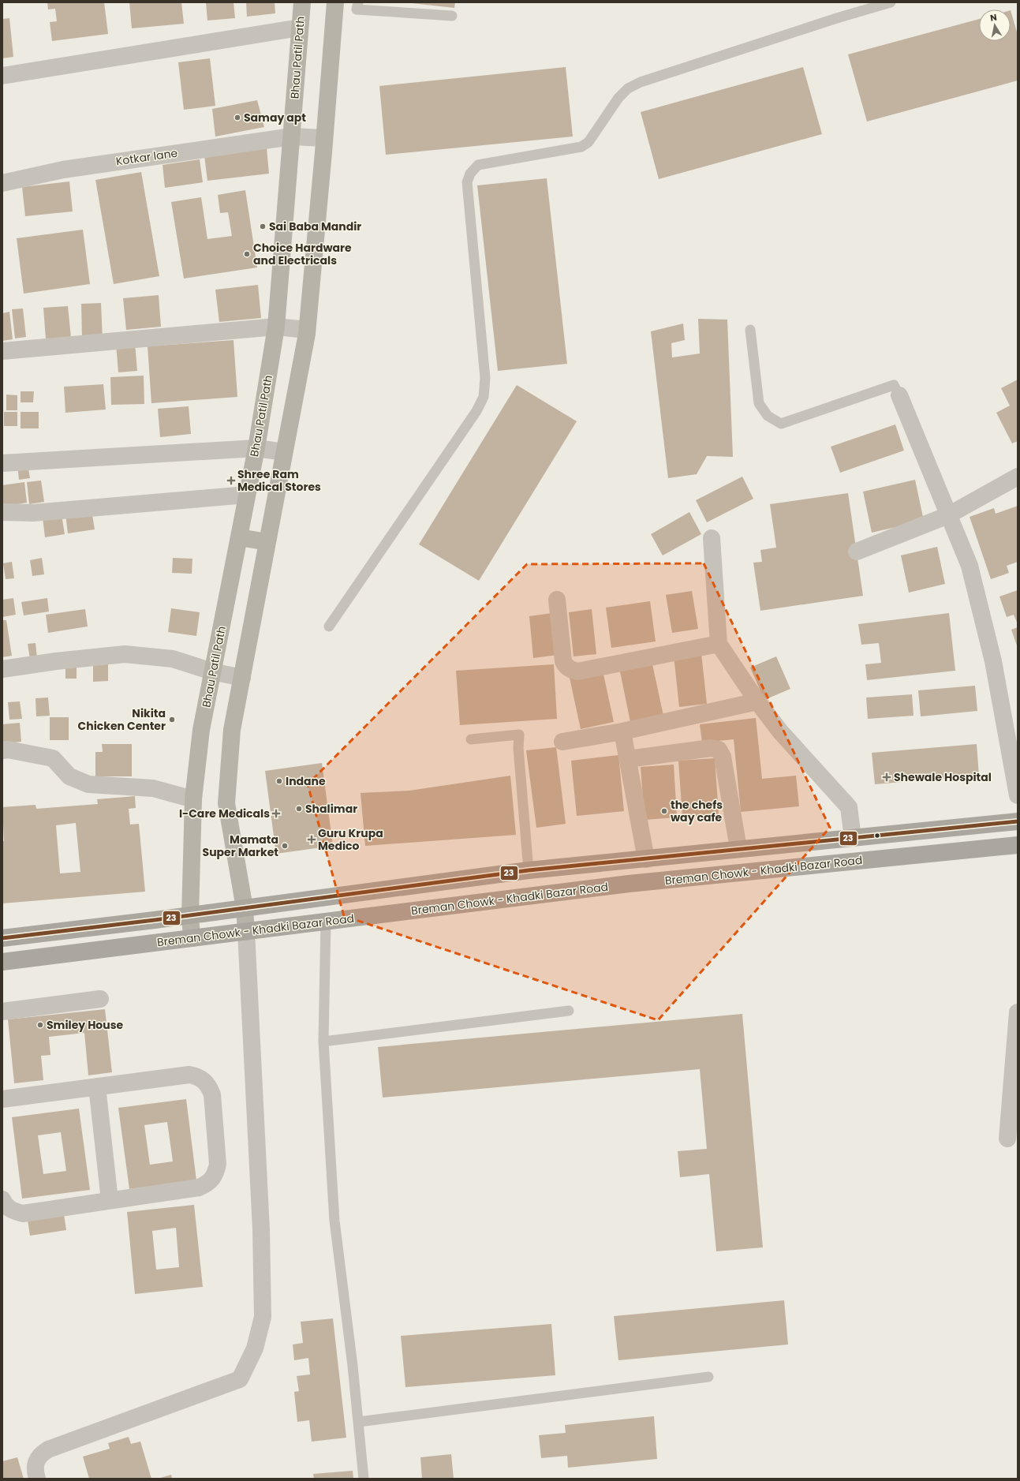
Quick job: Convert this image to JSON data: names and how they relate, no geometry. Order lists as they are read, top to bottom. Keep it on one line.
{"streets":{"main road":["Bhau Patil Path","Breman Chowk - Khadki Bazar Road"],"street":["Kotkar lane"]},"crossings":[["Bhau Patil Path","Kotkar lane"],["Bhau Patil Path","Breman Chowk - Khadki Bazar Road"]],"places":{"other":["Samay apt","Sai Baba Mandir","Choice Hardware and Electricals","Nikita Chicken Center","Indane","Shalimar","the chefs way cafe","Mamata Super Market","Smiley House"],"health":["Shree Ram Medical Stores","Shewale Hospital","I-Care Medicals","Guru Krupa Medico"]},"lines":["transit line 23"],"north":"top"}
